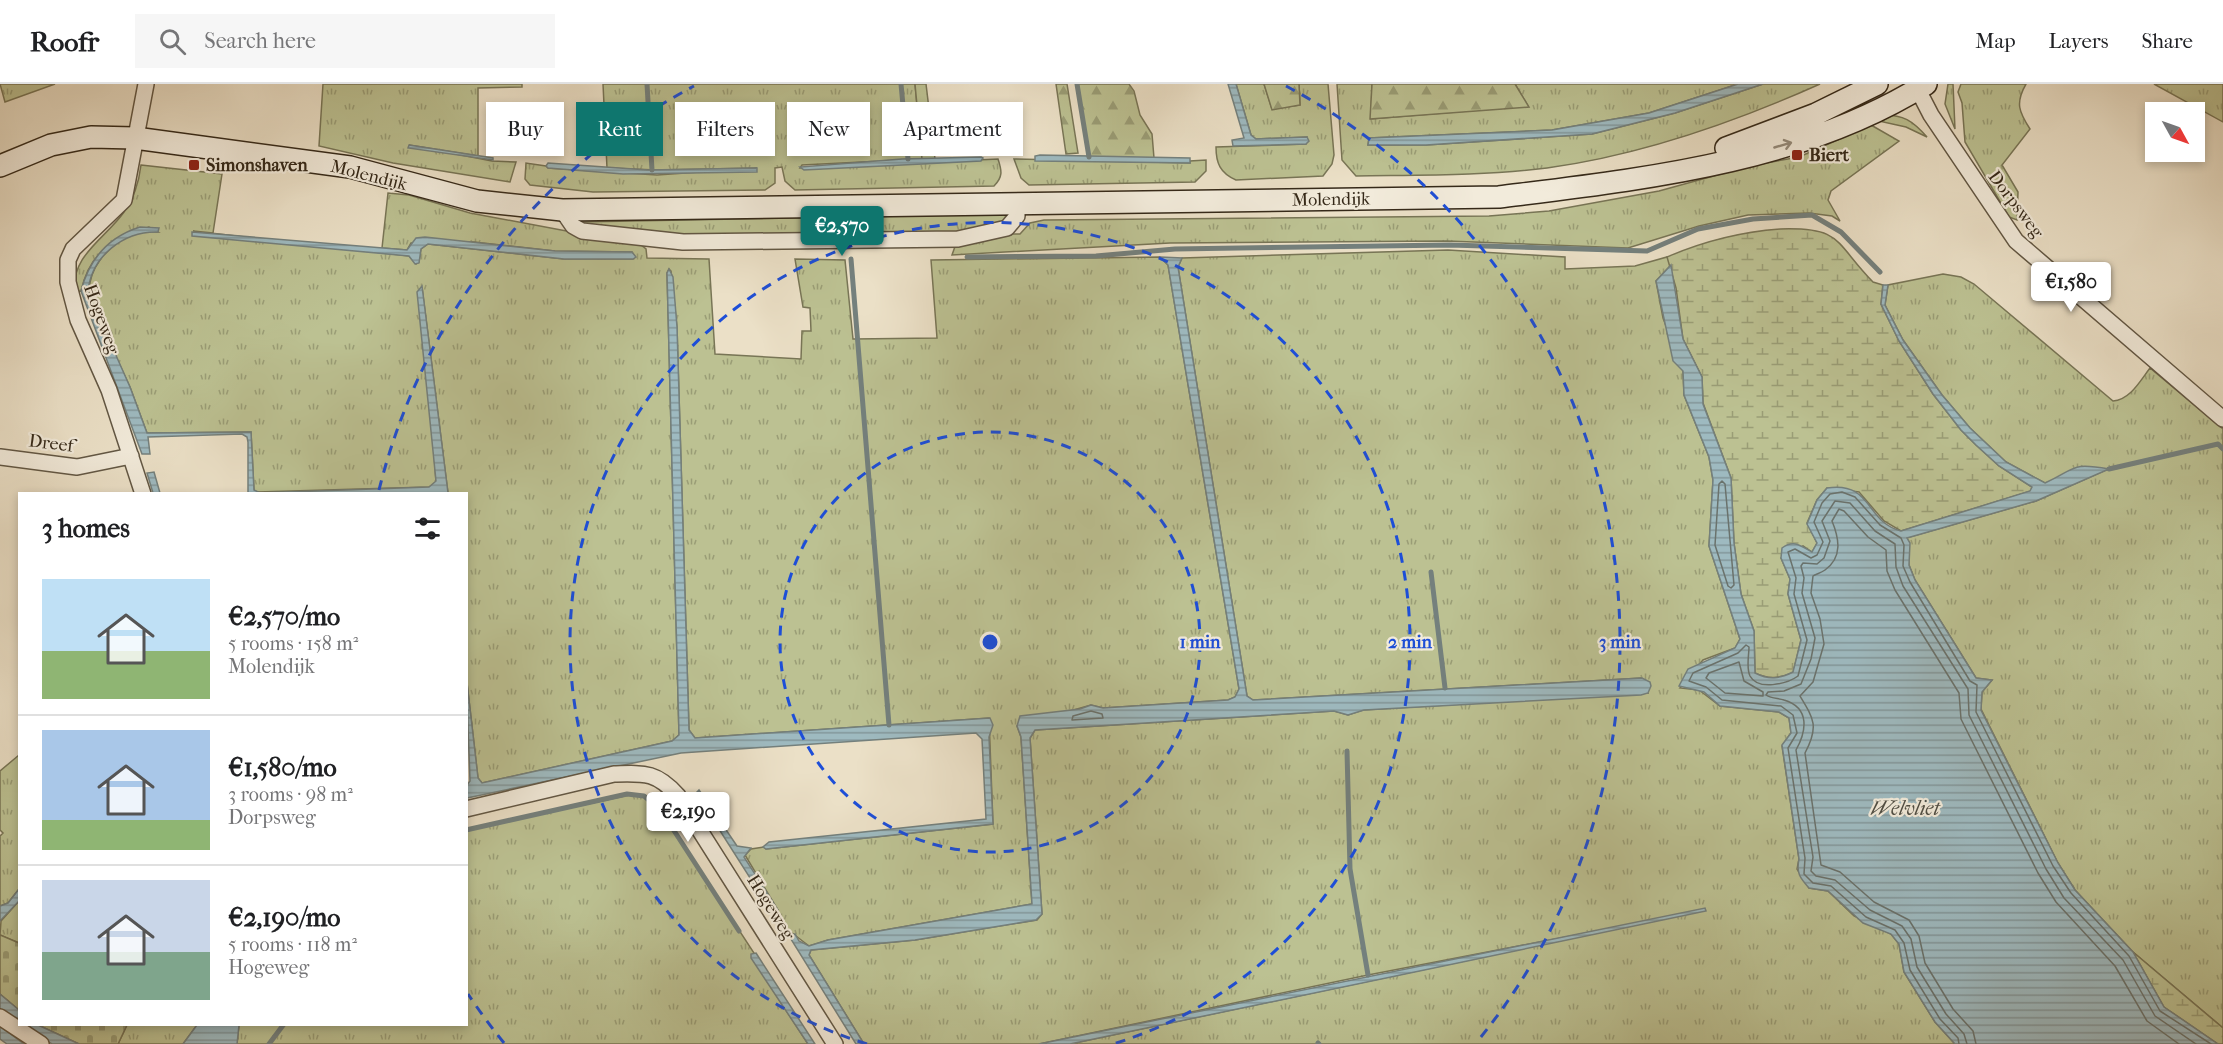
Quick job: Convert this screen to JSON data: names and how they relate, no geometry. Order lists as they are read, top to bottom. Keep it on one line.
{"streets":{"main road":["Molendijk"],"street":["Dorpsweg","Hogeweg","Dreef"]},"crossings":[["Molendijk","Dorpsweg"],["Molendijk","Hogeweg"],["Hogeweg","Dreef"]],"water":["Welvliet"],"places":{"transit":["Biert","Simonshaven"]},"north":"bottom right","page":{"header":"Roofr","search":"Search here","nav":["Map","Layers","Share"],"chip":["Buy","Rent","Filters","New","Apartment"],"price":["€2,570","€1,580","€2,190"],"heading":"3 homes","list":[{"name":"€2,570/mo","note":"5 rooms · 158 m² · Molendijk"},{"name":"€1,580/mo","note":"3 rooms · 98 m² · Dorpsweg"},{"name":"€2,190/mo","note":"5 rooms · 118 m² · Hogeweg"}]},"rings":["1 min","2 min","3 min"]}
